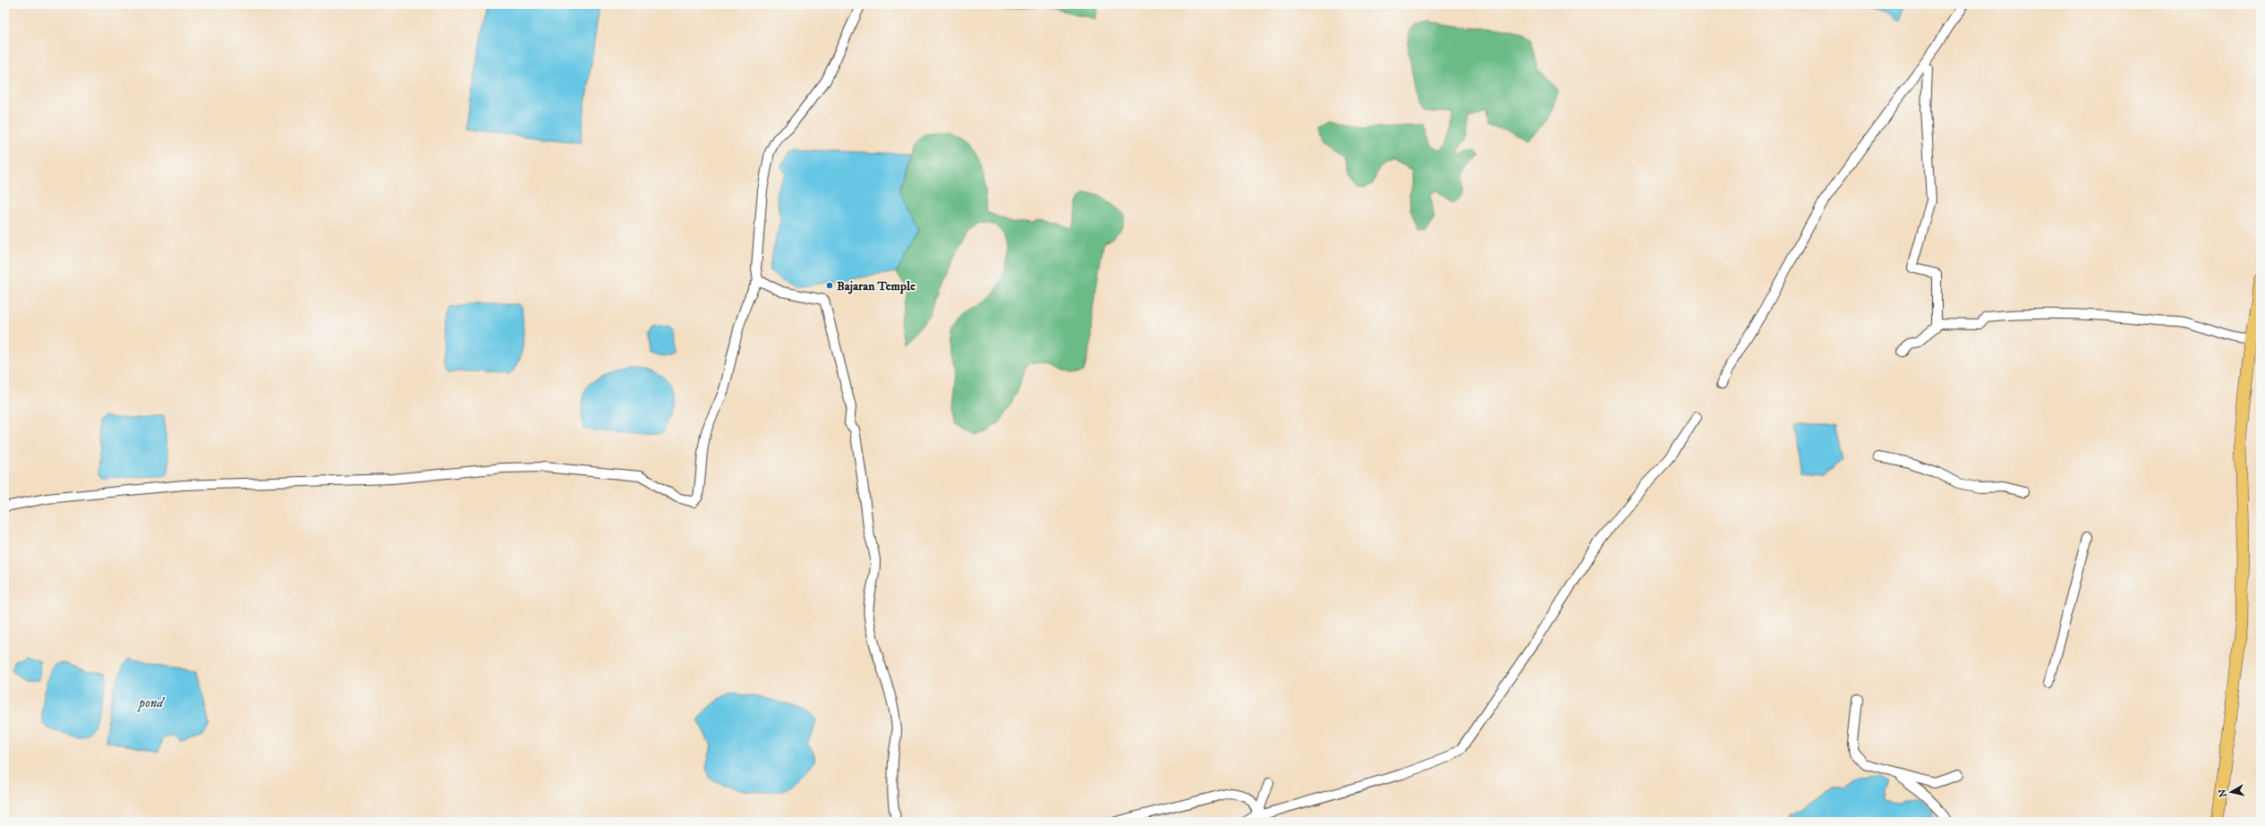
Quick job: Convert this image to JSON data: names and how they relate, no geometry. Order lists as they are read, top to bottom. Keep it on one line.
{"water":["pond"],"places":["Bajaran Temple"],"north":"left"}
